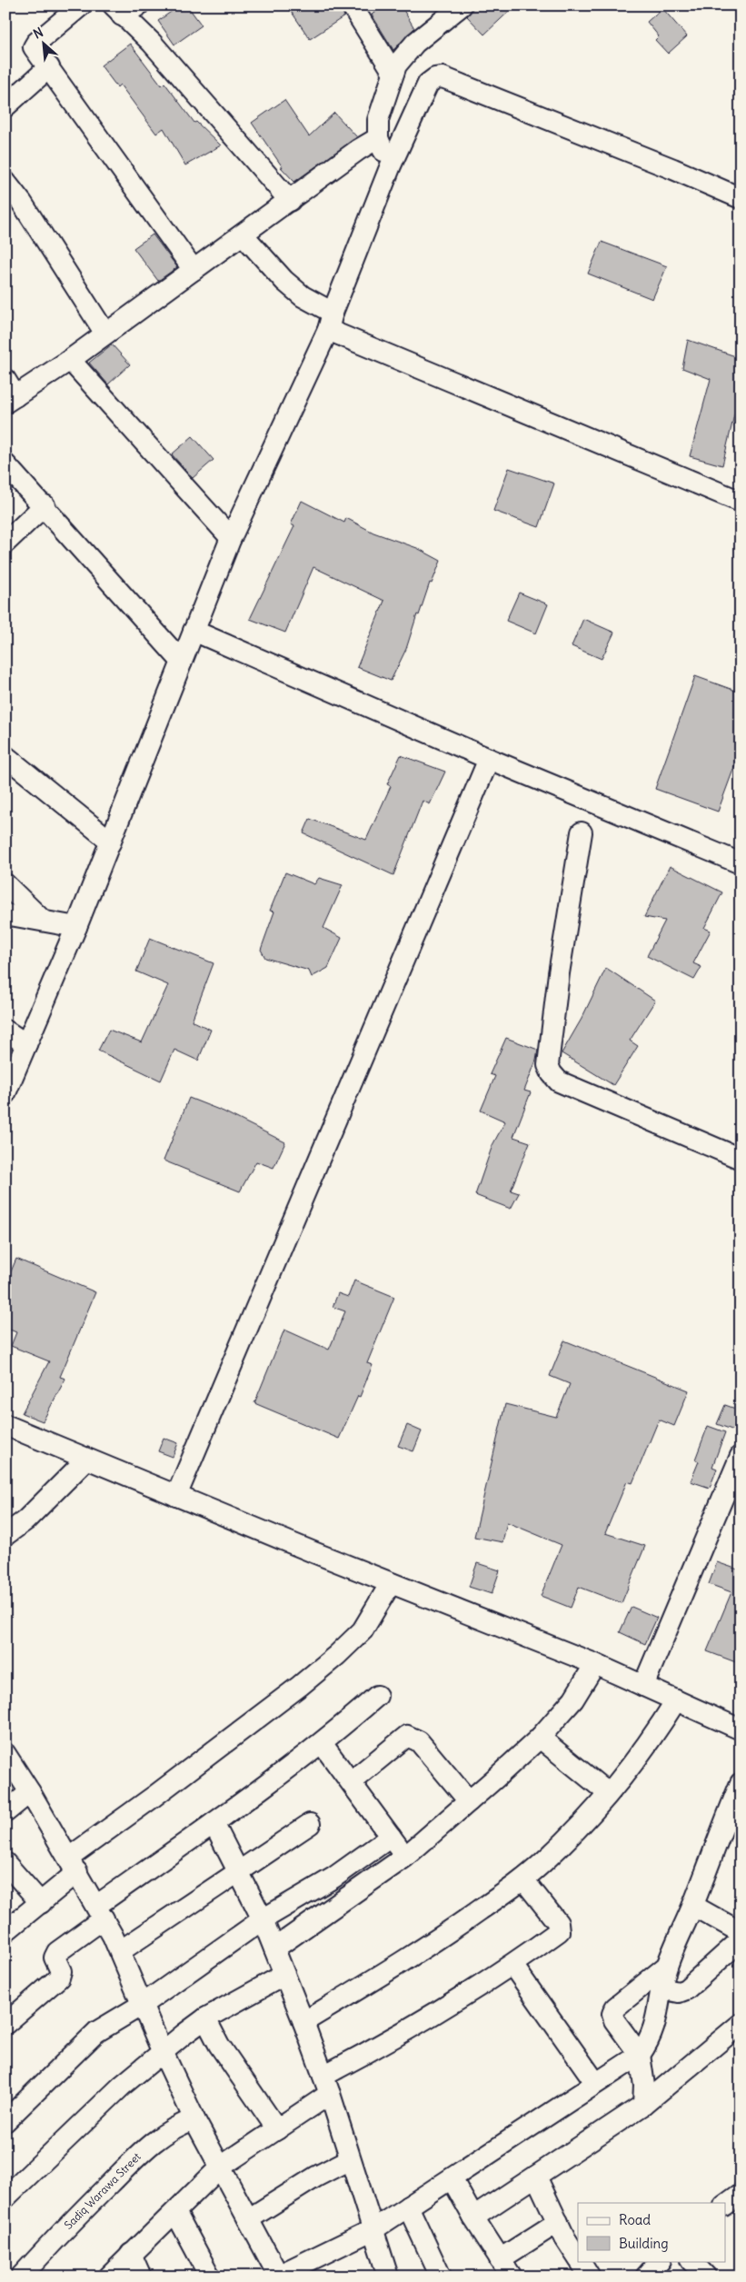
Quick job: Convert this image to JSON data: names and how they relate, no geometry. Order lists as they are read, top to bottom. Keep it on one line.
{"streets":{"street":["Sadiq Warawa Street"]},"legend":["Road","Building"],"north":"top left"}
